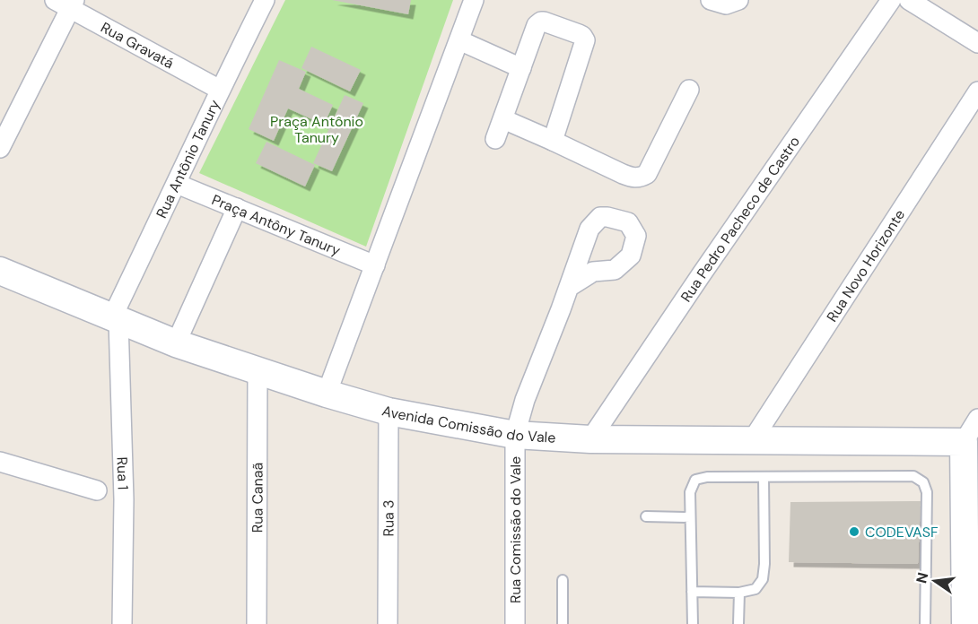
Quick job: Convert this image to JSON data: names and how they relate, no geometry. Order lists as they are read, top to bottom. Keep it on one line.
{"streets":{"street":["Rua Gravatá","Rua Antônio Tanury","Rua Pedro Pacheco de Castro","Praça Antôny Tanury","Rua Novo Horizonte","Avenida Comissão do Vale","Rua 1","Rua Canaã","Rua 3","Rua Comissão do Vale"]},"crossings":[["Rua Gravatá","Rua Antônio Tanury"],["Rua Antônio Tanury","Praça Antôny Tanury"],["Rua Antônio Tanury","Avenida Comissão do Vale"],["Rua Antônio Tanury","Rua 1"],["Rua Pedro Pacheco de Castro","Avenida Comissão do Vale"],["Rua Novo Horizonte","Avenida Comissão do Vale"],["Avenida Comissão do Vale","Rua 1"],["Avenida Comissão do Vale","Rua Canaã"],["Avenida Comissão do Vale","Rua 3"],["Avenida Comissão do Vale","Rua Comissão do Vale"]],"parks":["Praça Antônio Tanury"],"places":["CODEVASF"],"north":"left"}
